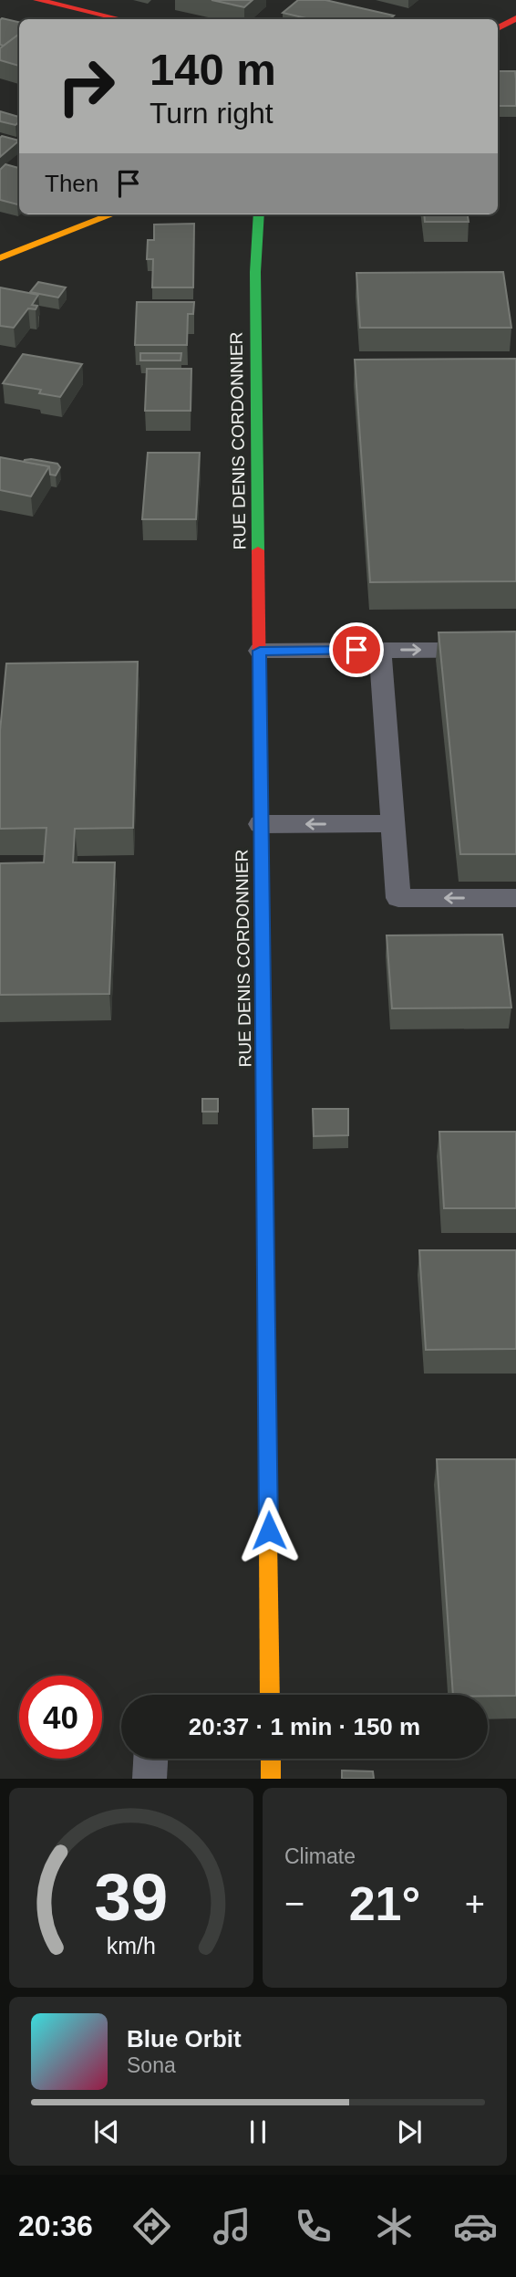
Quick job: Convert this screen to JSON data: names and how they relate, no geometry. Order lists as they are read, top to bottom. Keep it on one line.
{"streets":{"street":["RUE DENIS CORDONNIER"]},"page":{"turn":["140 m","Turn right"],"then":"Then","limit":"40","trip":"20:37 · 1 min · 150 m","tile":"Climate","heat":["−","21°","+"],"song":["Blue Orbit","Sona"],"tabs":"20:36","gauge":["39","km/h"]}}
